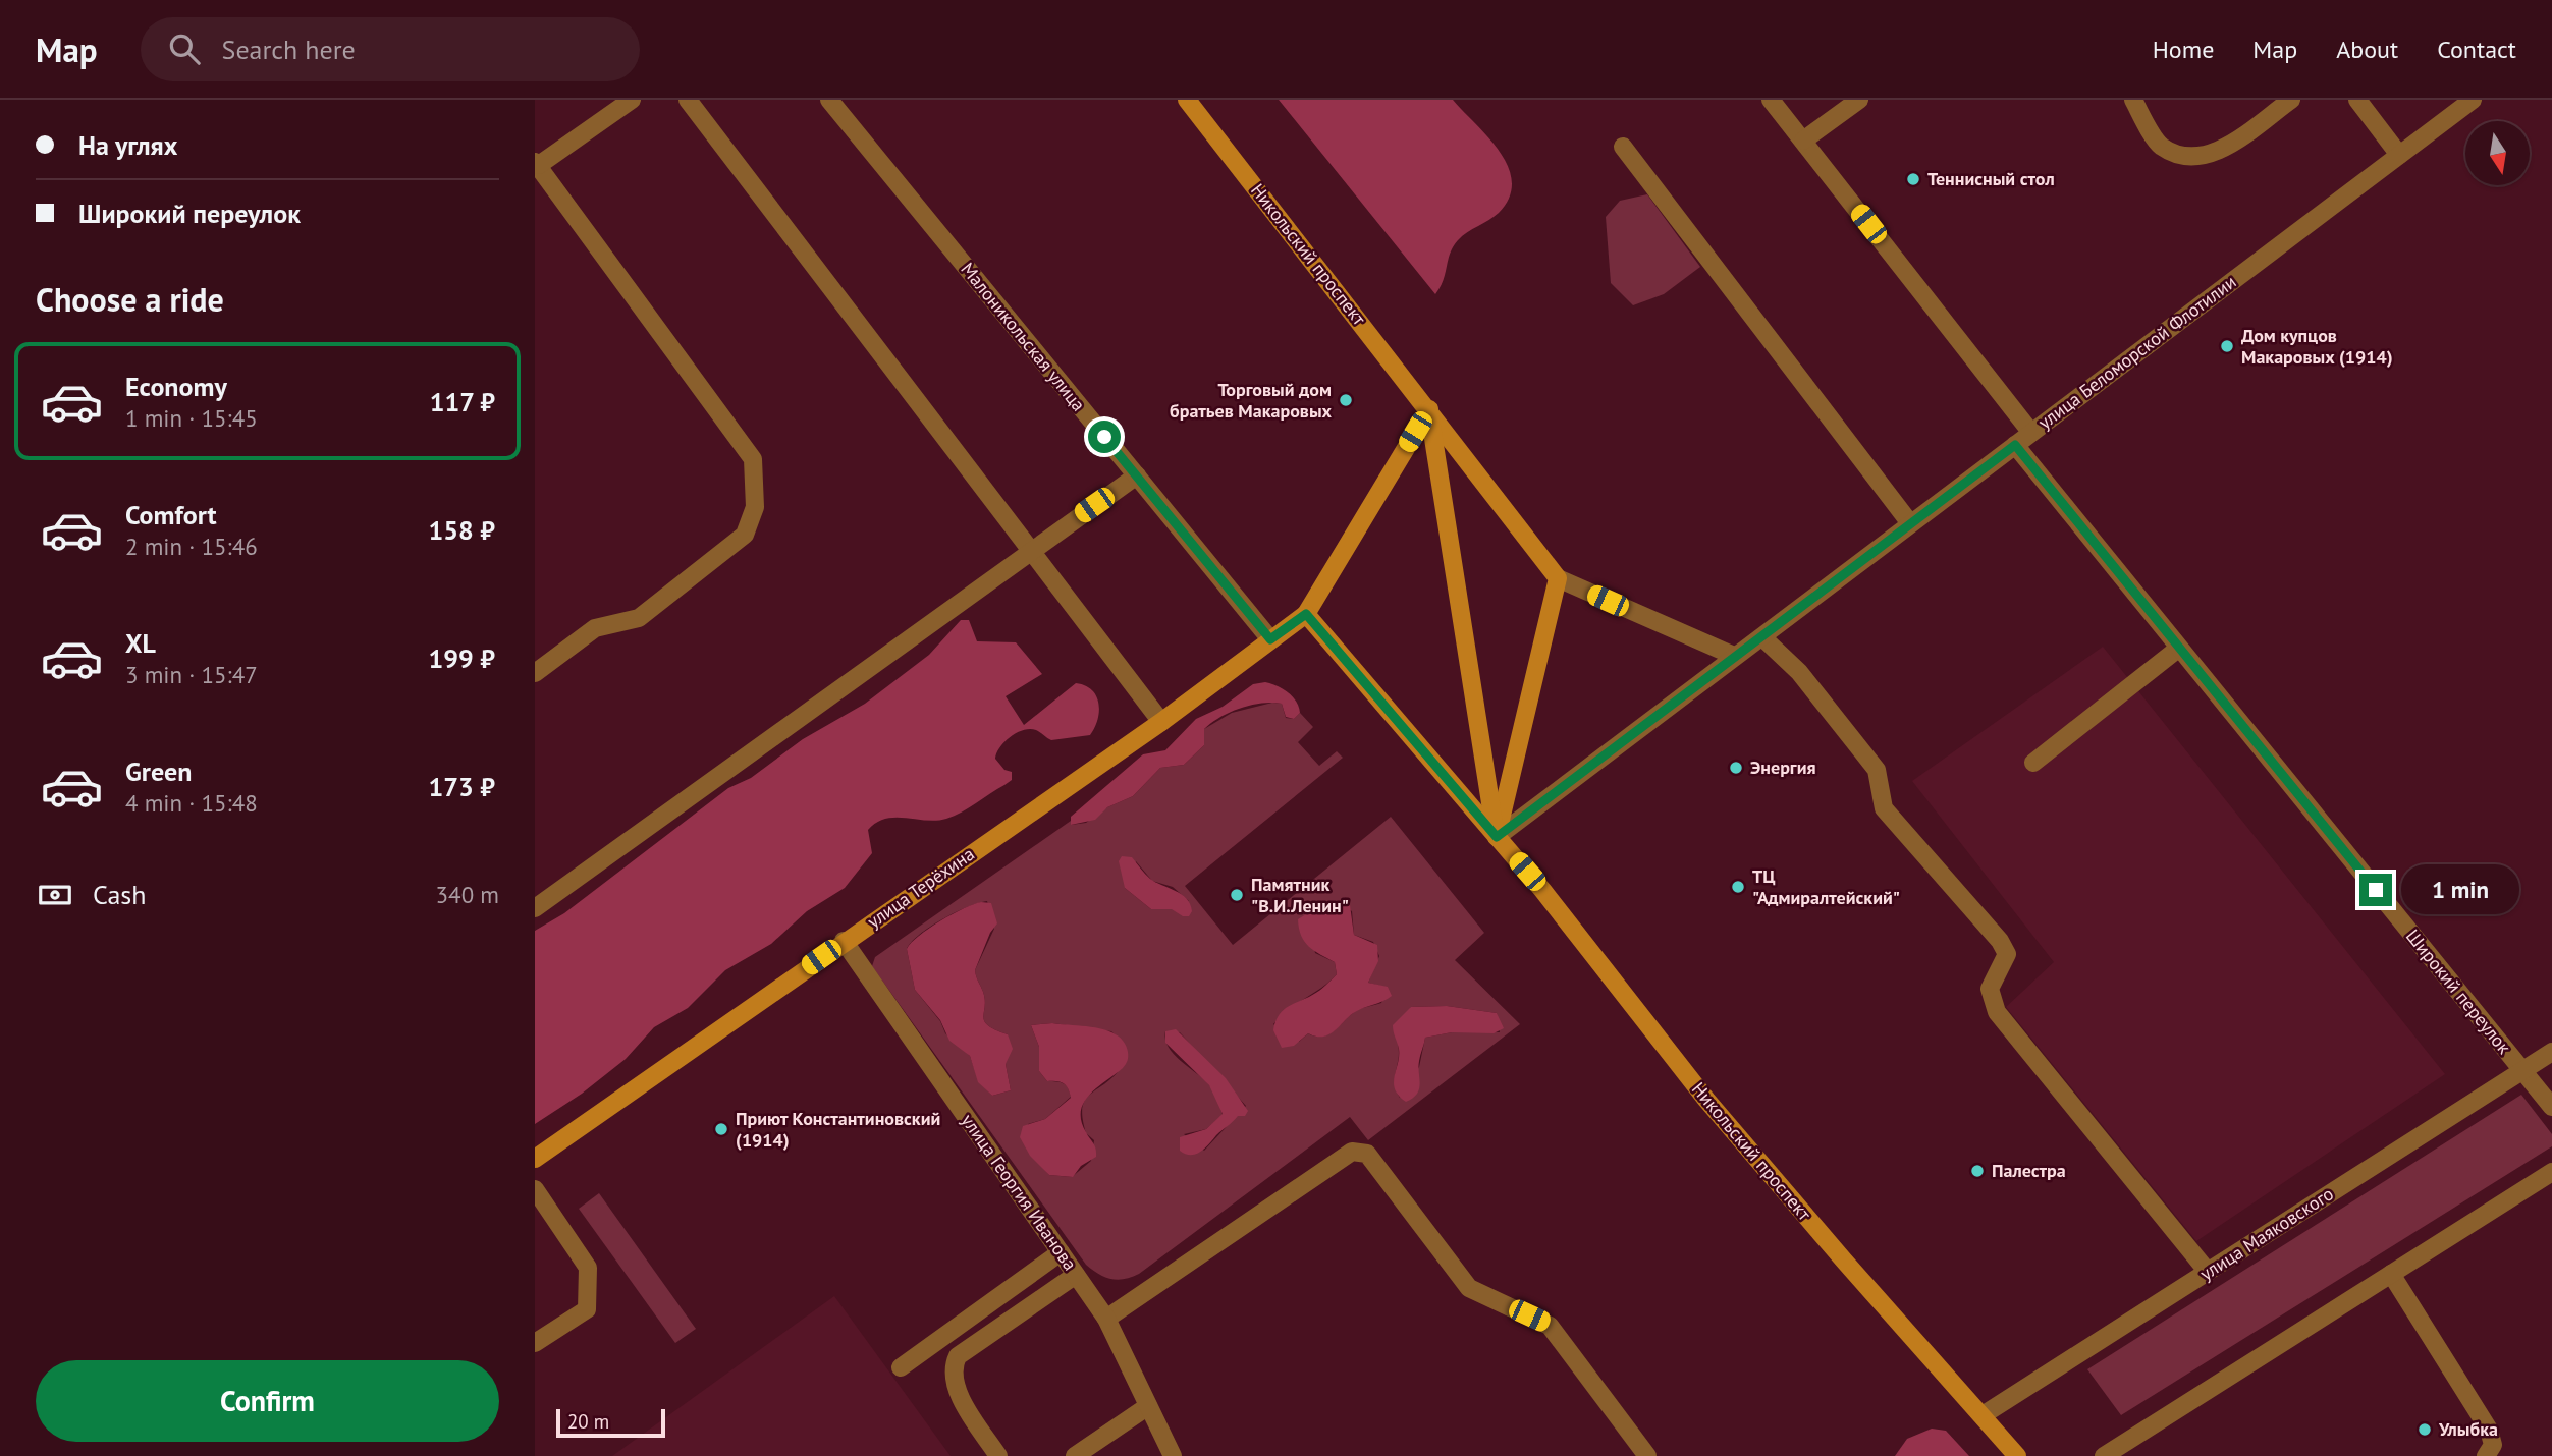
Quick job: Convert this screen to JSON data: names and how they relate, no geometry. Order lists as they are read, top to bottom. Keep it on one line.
{"streets":{"street":["Никольский проспект","Малоникольская улица","улица Беломорской Флотилии","улица Терёхина","Широкий переулок","улица Георгия Иванова","улица Маяковского"]},"crossings":[["Никольский проспект","улица Беломорской Флотилии"],["Никольский проспект","улица Терёхина"],["Никольский проспект","улица Маяковского"],["Малоникольская улица","улица Терёхина"],["улица Беломорской Флотилии","Широкий переулок"],["улица Терёхина","улица Георгия Иванова"],["Широкий переулок","улица Маяковского"]],"places":["Теннисный стол","Дом купцов Макаровых (1914)","Торговый дом братьев Макаровых","Энергия","ТЦ \"Адмиралтейский\"","Памятник \"В.И.Ленин\"","Приют Константиновский (1914)","Палестра","Улыбка"],"scale_bar":"20 m","north":"bottom","page":{"header":"Map","search":"Search here","nav":["Home","Map","About","Contact"],"banner":["На углях","Широкий переулок"],"heading":"Choose a ride","list":[{"name":"Economy","note":"1 min · 15:45","value":"117 ₽"},{"name":"Comfort","note":"2 min · 15:46","value":"158 ₽"},{"name":"XL","note":"3 min · 15:47","value":"199 ₽"},{"name":"Green","note":"4 min · 15:48","value":"173 ₽"}],"pay":["Cash","340 m"],"bubble":"1 min","buttons":"Confirm","scale":"20 m"}}
